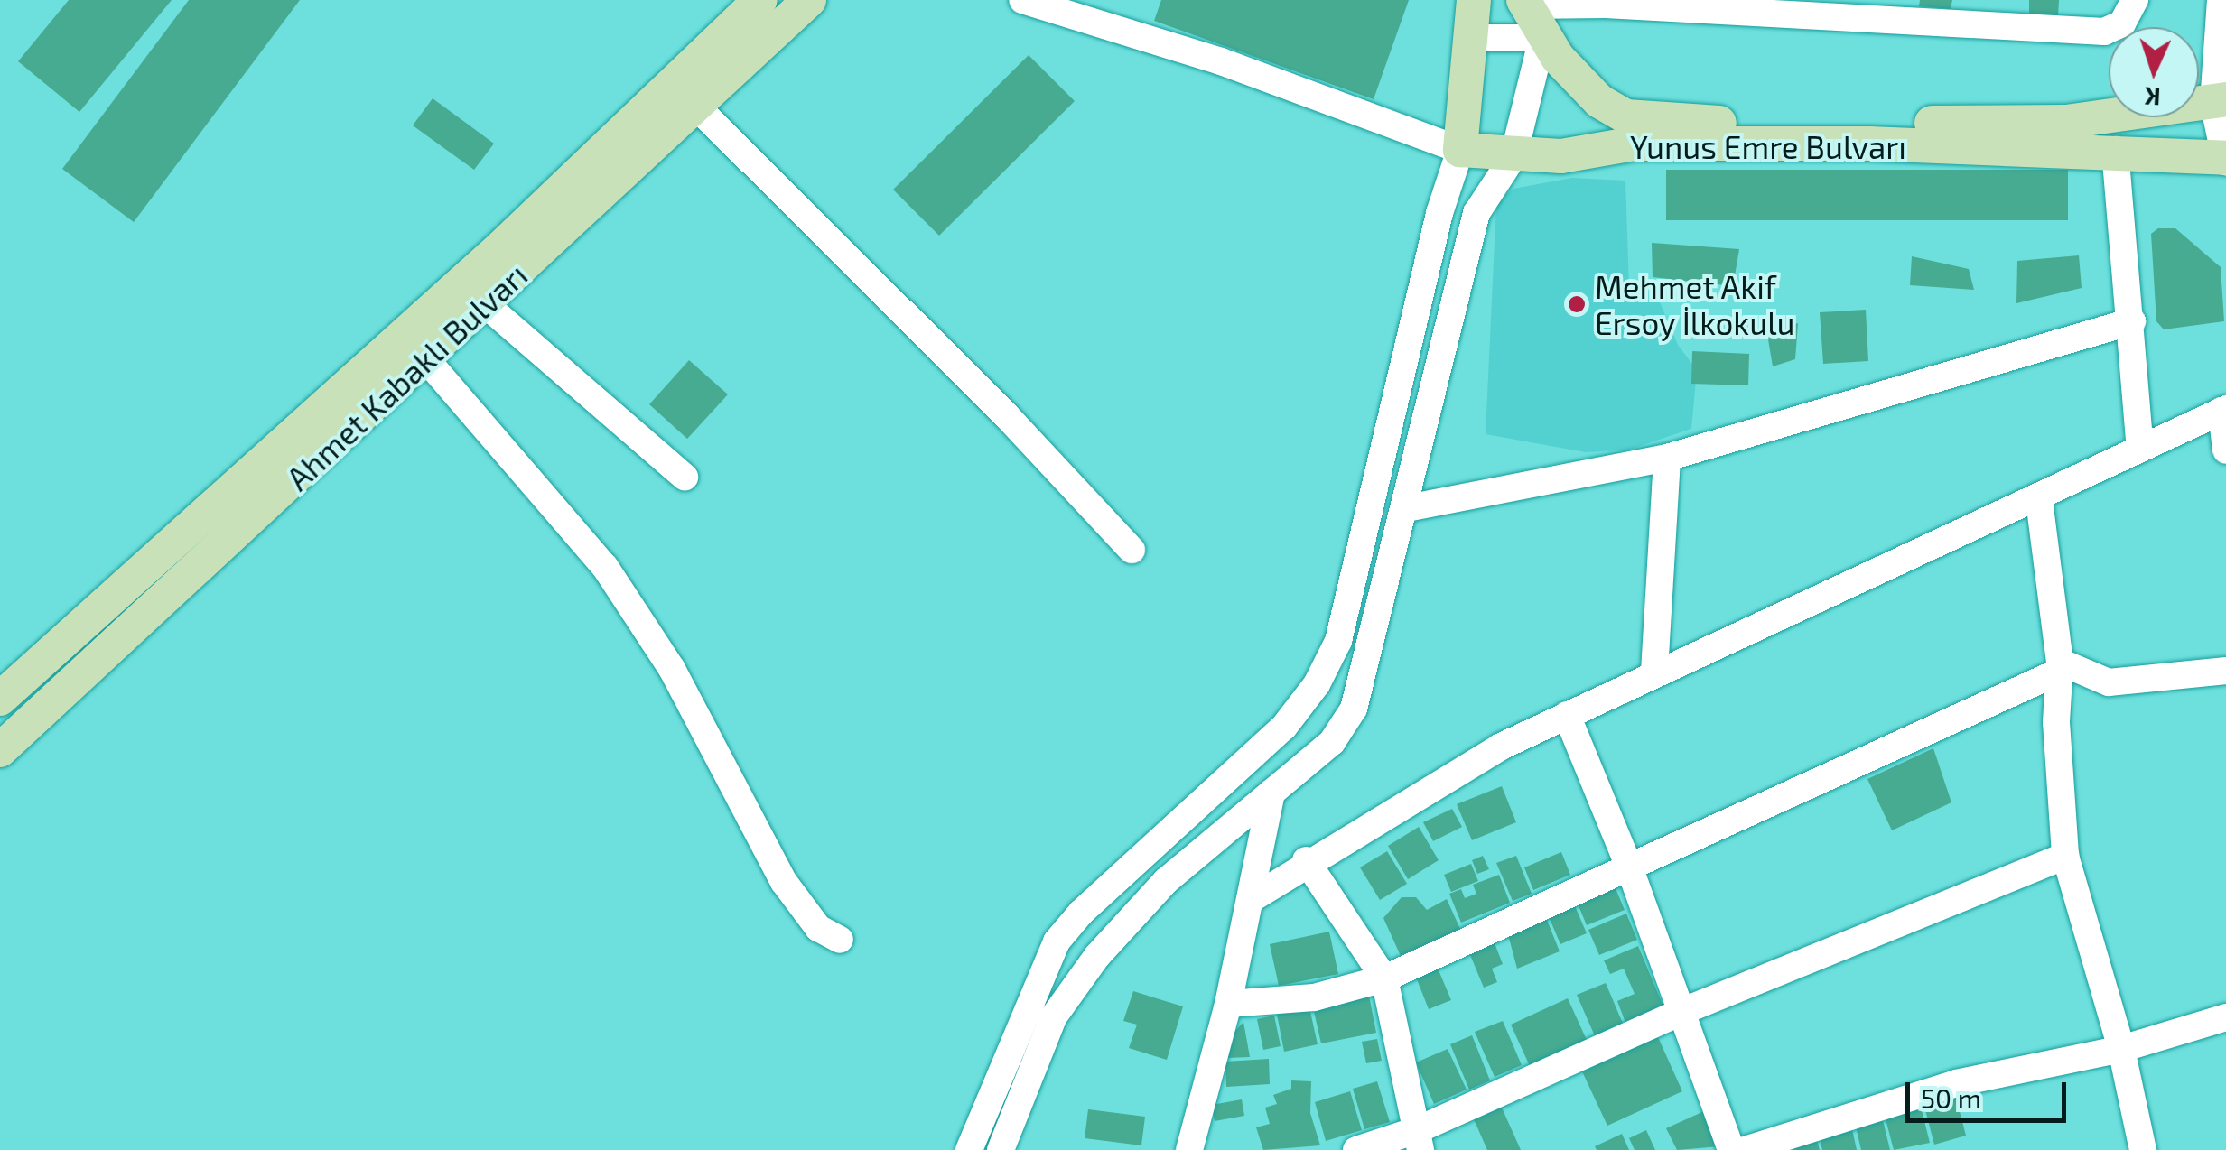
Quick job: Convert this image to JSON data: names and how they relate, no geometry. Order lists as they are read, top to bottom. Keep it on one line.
{"streets":{"main road":["Yunus Emre Bulvarı","Ahmet Kabaklı Bulvarı"]},"places":["Mehmet Akif Ersoy İlkokulu"],"scale_bar":"50 m","north":"bottom"}
